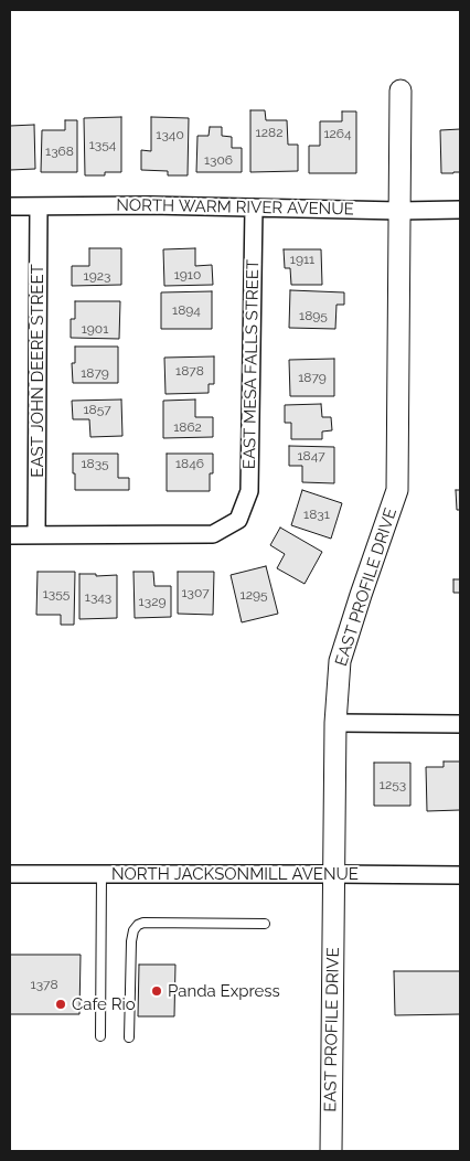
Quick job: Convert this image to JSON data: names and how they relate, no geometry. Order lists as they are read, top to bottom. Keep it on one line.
{"streets":{"street":["NORTH WARM RIVER AVENUE","EAST MESA FALLS STREET","EAST JOHN DEERE STREET","EAST PROFILE DRIVE","NORTH JACKSONMILL AVENUE"]},"crossings":[["NORTH WARM RIVER AVENUE","EAST MESA FALLS STREET"],["NORTH WARM RIVER AVENUE","EAST JOHN DEERE STREET"],["NORTH WARM RIVER AVENUE","EAST PROFILE DRIVE"],["EAST MESA FALLS STREET","EAST JOHN DEERE STREET"],["EAST PROFILE DRIVE","NORTH JACKSONMILL AVENUE"]],"places":["Panda Express","Cafe Rio"],"house_numbers":["1282","1264","1340","1354","1368","1306","1911","1910","1923","1894","1895","1901","1878","1879","1879","1857","1862","1847","1835","1846","1831","1307","1355","1295","1343","1329","1253","1378"]}
